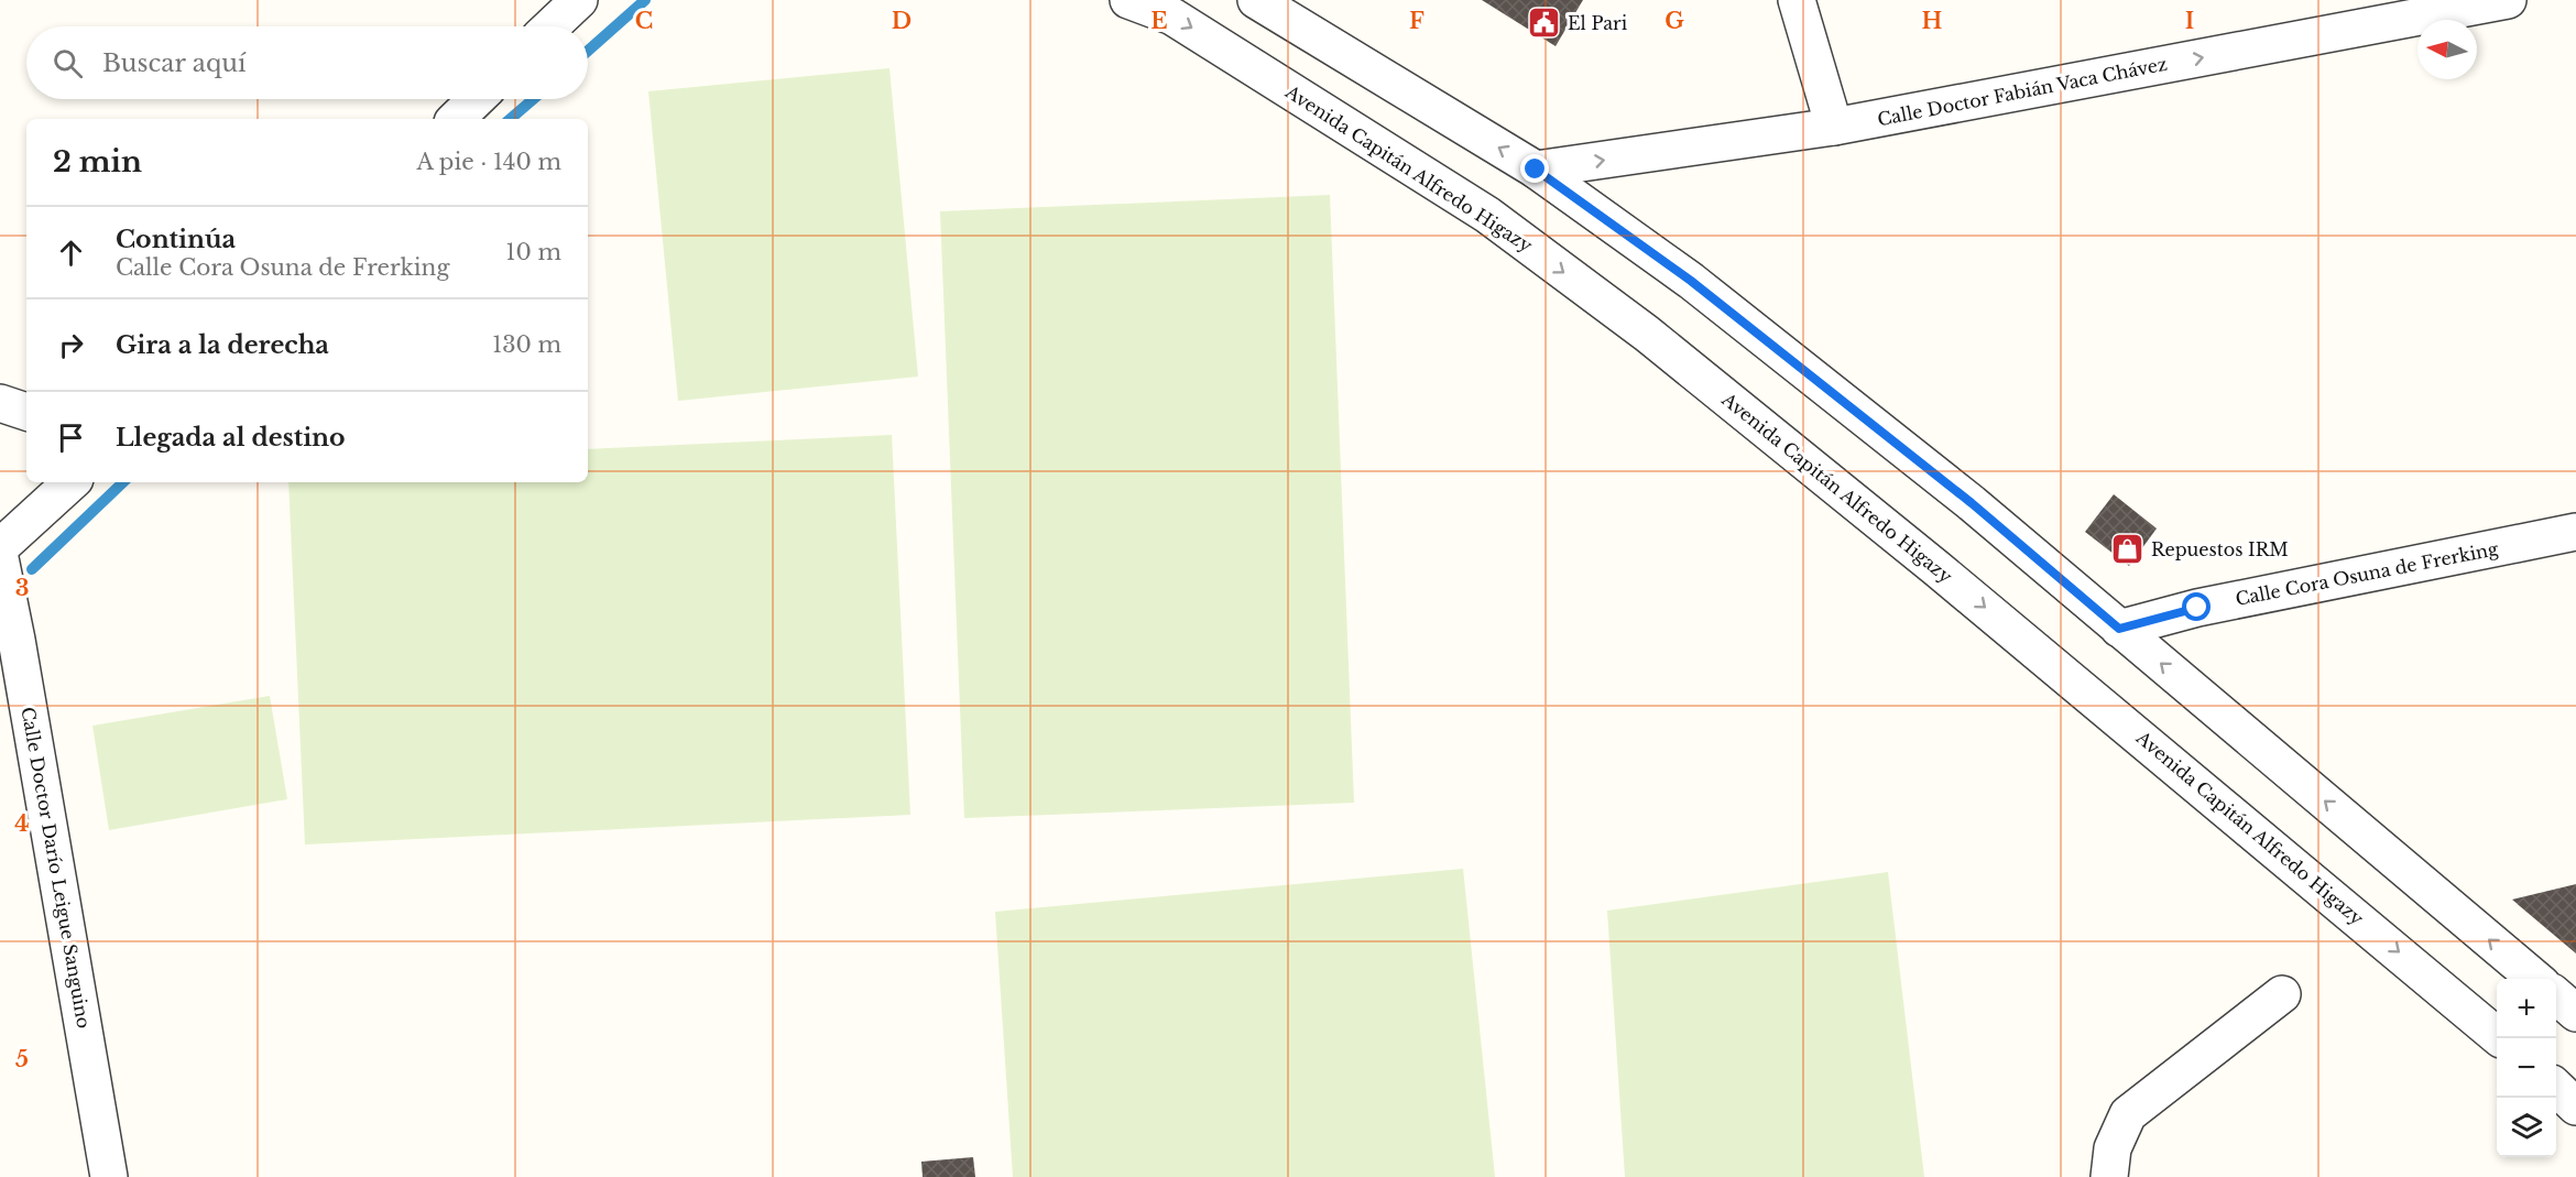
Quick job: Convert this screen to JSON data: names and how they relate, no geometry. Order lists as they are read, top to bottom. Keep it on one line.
{"streets":{"street":["Calle Doctor Fabián Vaca Chávez","Avenida Capitán Alfredo Higazy","Calle Cora Osuna de Frerking","Calle Doctor Darío Leigue Sanguino"]},"one_way":["Calle Doctor Fabián Vaca Chávez"],"places":{"public building":["El Pari"],"shop":["Repuestos IRM"]},"north":"left","page":{"search":"Buscar aquí","heading":["2 min","A pie · 140 m"],"list":[["Continúa","Calle Cora Osuna de Frerking","10 m"],["Gira a la derecha","130 m"],"Llegada al destino"],"map_buttons":["+","−"]},"grid":{"columns":["C","D","E","F","G","H","I"],"rows":["3","4","5"]}}
